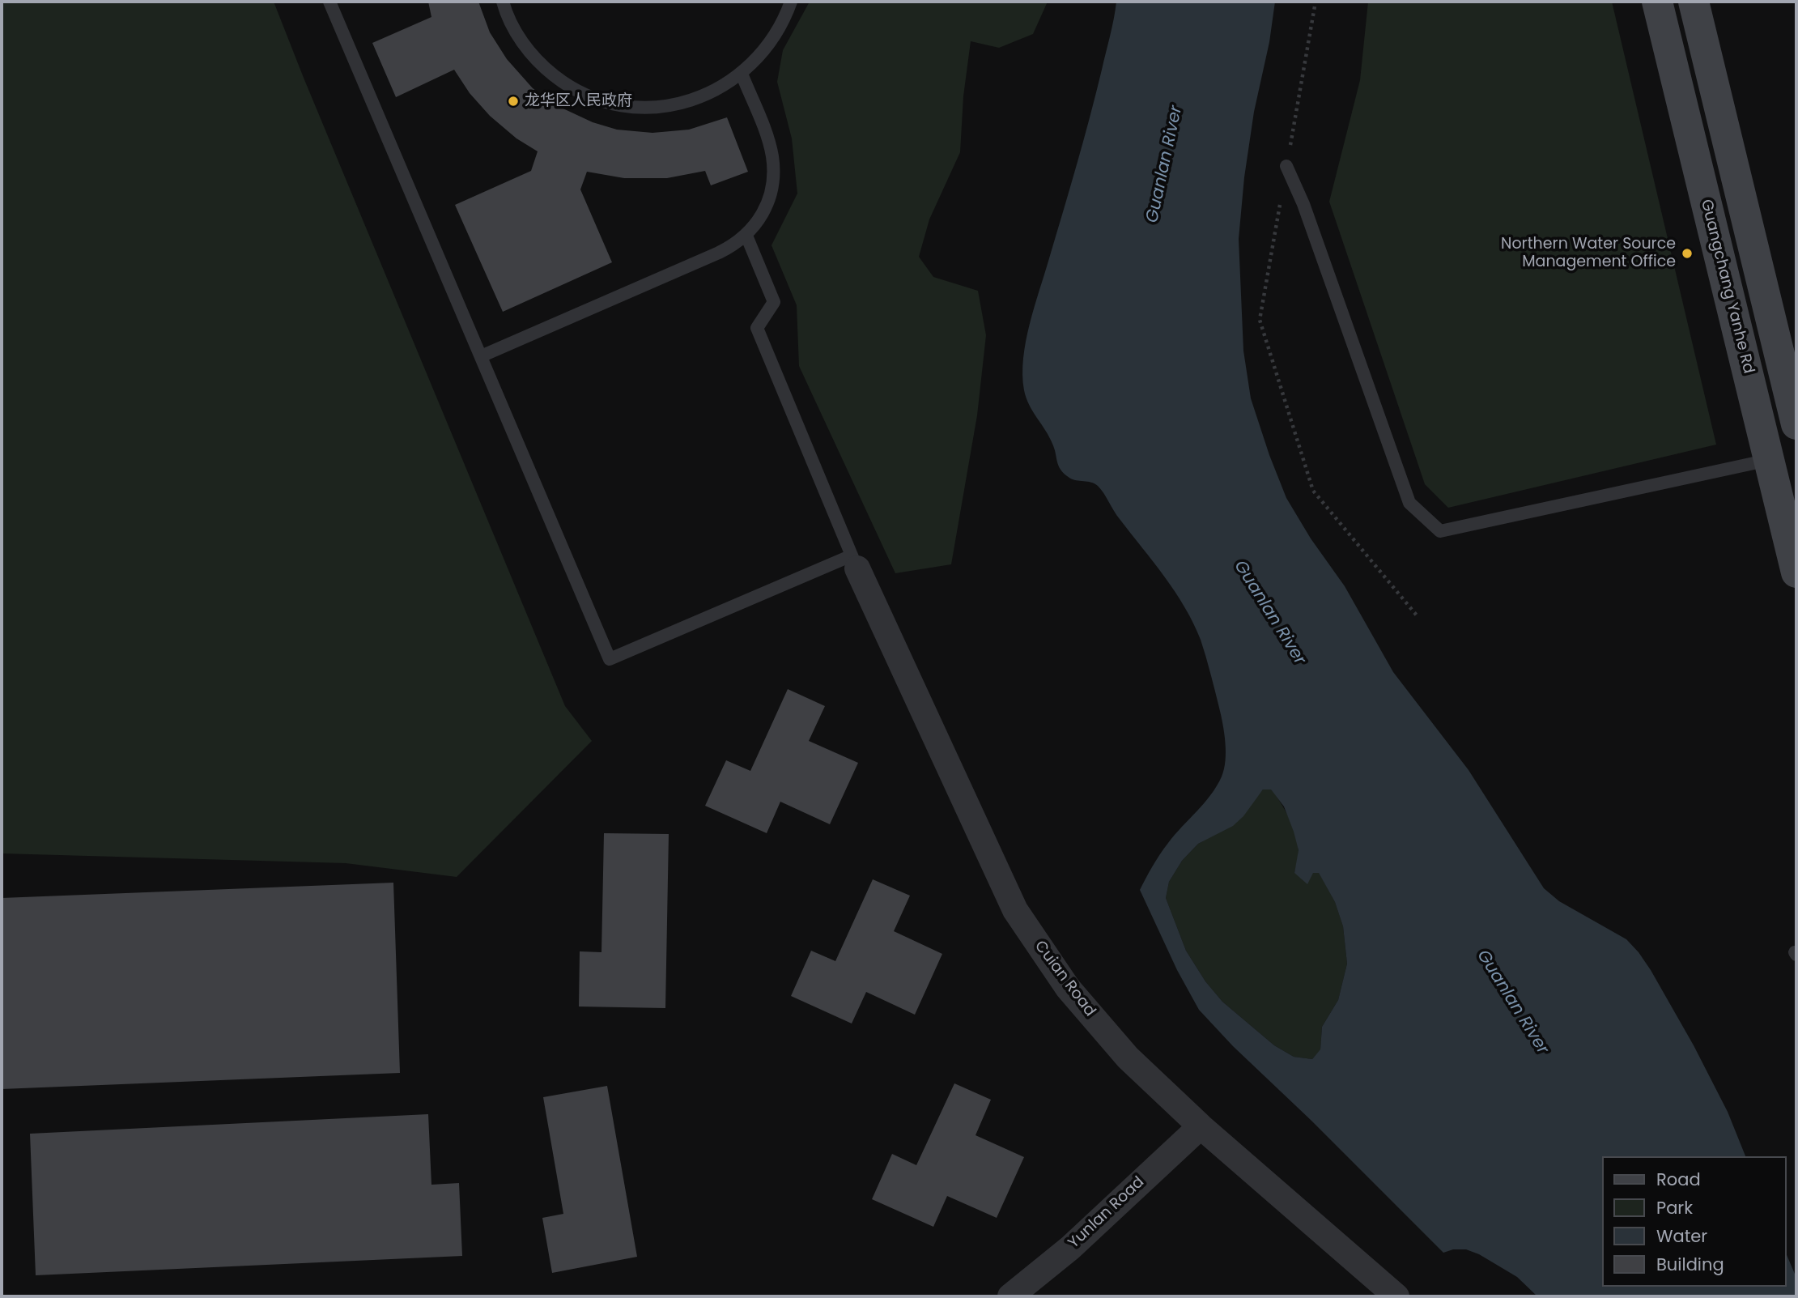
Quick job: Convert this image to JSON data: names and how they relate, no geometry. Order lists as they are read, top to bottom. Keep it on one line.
{"streets":{"street":["Guangchang Yanhe Rd","Cuian Road","Yunlan Road"]},"crossings":[["Cuian Road","Yunlan Road"]],"water":["Guanlan River"],"places":["龙华区人民政府","Northern Water Source Management Office"],"legend":["Road","Park","Water","Building"]}
